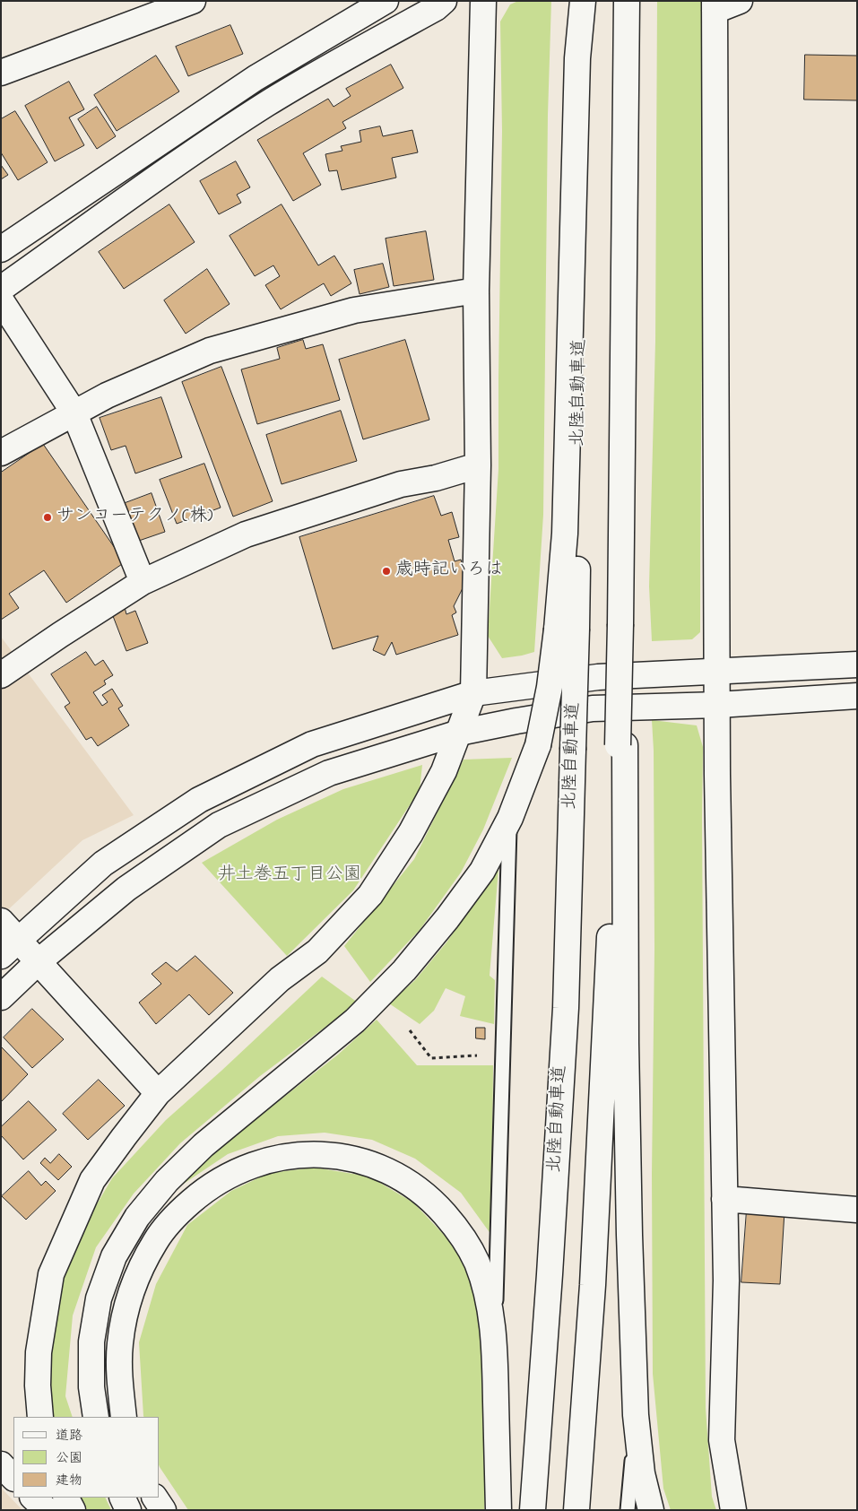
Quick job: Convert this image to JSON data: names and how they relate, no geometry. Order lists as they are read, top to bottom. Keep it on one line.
{"streets":{"main road":["北陸自動車道"]},"parks":["井土巻五丁目公園"],"places":["サンコーテクノ(株)","歳時記いろは"],"legend":["道路","公園","建物"]}
